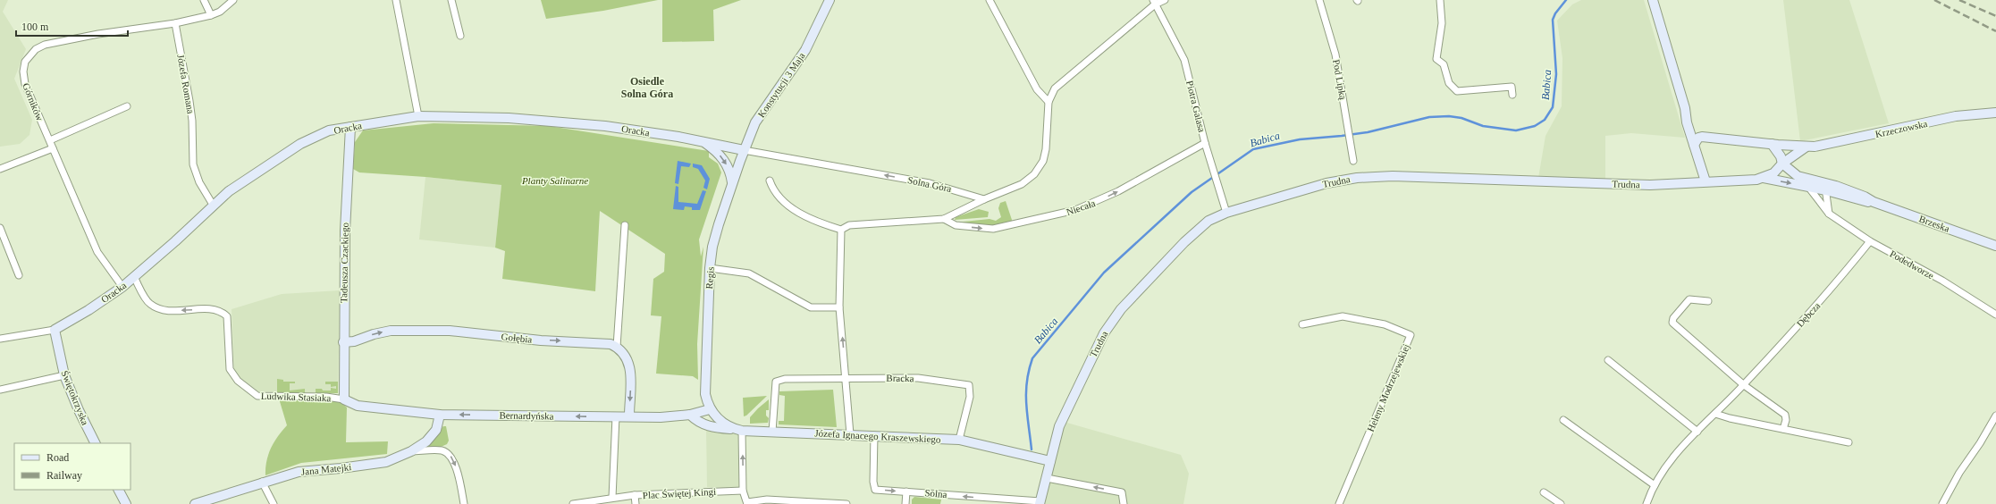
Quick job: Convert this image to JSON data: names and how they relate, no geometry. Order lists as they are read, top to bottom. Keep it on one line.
{"streets":{"street":["Pod Lipką","Józefa Romana","Konstytucji 3 Maja","Górników","Piotra Galasa","Oracka","Krzeczowska","Trudna","Solna Góra","Niecała","Brzeska","Tadeusza Czackiego","Podedworze","Regis","Dębcza","Gołębia","Bracka","Heleny Modrzejewskiej","Ludwika Stasiaka","Świętokrzyska","Bernardyńska","Józefa Ignacego Kraszewskiego","Jana Matejki","Plac Świętej Kingi","Solna"]},"crossings":[["Józefa Romana","Górników"],["Józefa Romana","Oracka"],["Konstytucji 3 Maja","Oracka"],["Konstytucji 3 Maja","Solna Góra"],["Konstytucji 3 Maja","Regis"],["Górników","Oracka"],["Piotra Galasa","Trudna"],["Piotra Galasa","Niecała"],["Oracka","Solna Góra"],["Oracka","Tadeusza Czackiego"],["Oracka","Regis"],["Oracka","Ludwika Stasiaka"],["Oracka","Świętokrzyska"],["Krzeczowska","Trudna"],["Krzeczowska","Brzeska"],["Trudna","Brzeska"],["Trudna","Józefa Ignacego Kraszewskiego"],["Trudna","Solna"],["Solna Góra","Niecała"],["Solna Góra","Regis"],["Brzeska","Podedworze"],["Tadeusza Czackiego","Gołębia"],["Tadeusza Czackiego","Ludwika Stasiaka"],["Tadeusza Czackiego","Bernardyńska"],["Podedworze","Dębcza"],["Regis","Bernardyńska"],["Regis","Józefa Ignacego Kraszewskiego"],["Bracka","Józefa Ignacego Kraszewskiego"],["Ludwika Stasiaka","Bernardyńska"],["Bernardyńska","Józefa Ignacego Kraszewskiego"],["Bernardyńska","Jana Matejki"],["Józefa Ignacego Kraszewskiego","Solna"]],"one_way":["Solna Góra","Niecała","Gołębia","Ludwika Stasiaka","Bernardyńska"],"districts":["Osiedle Solna Góra"],"water":["Babica"],"parks":["Planty Salinarne"],"legend":["Road","Railway"],"scale_bar":"100 m"}
